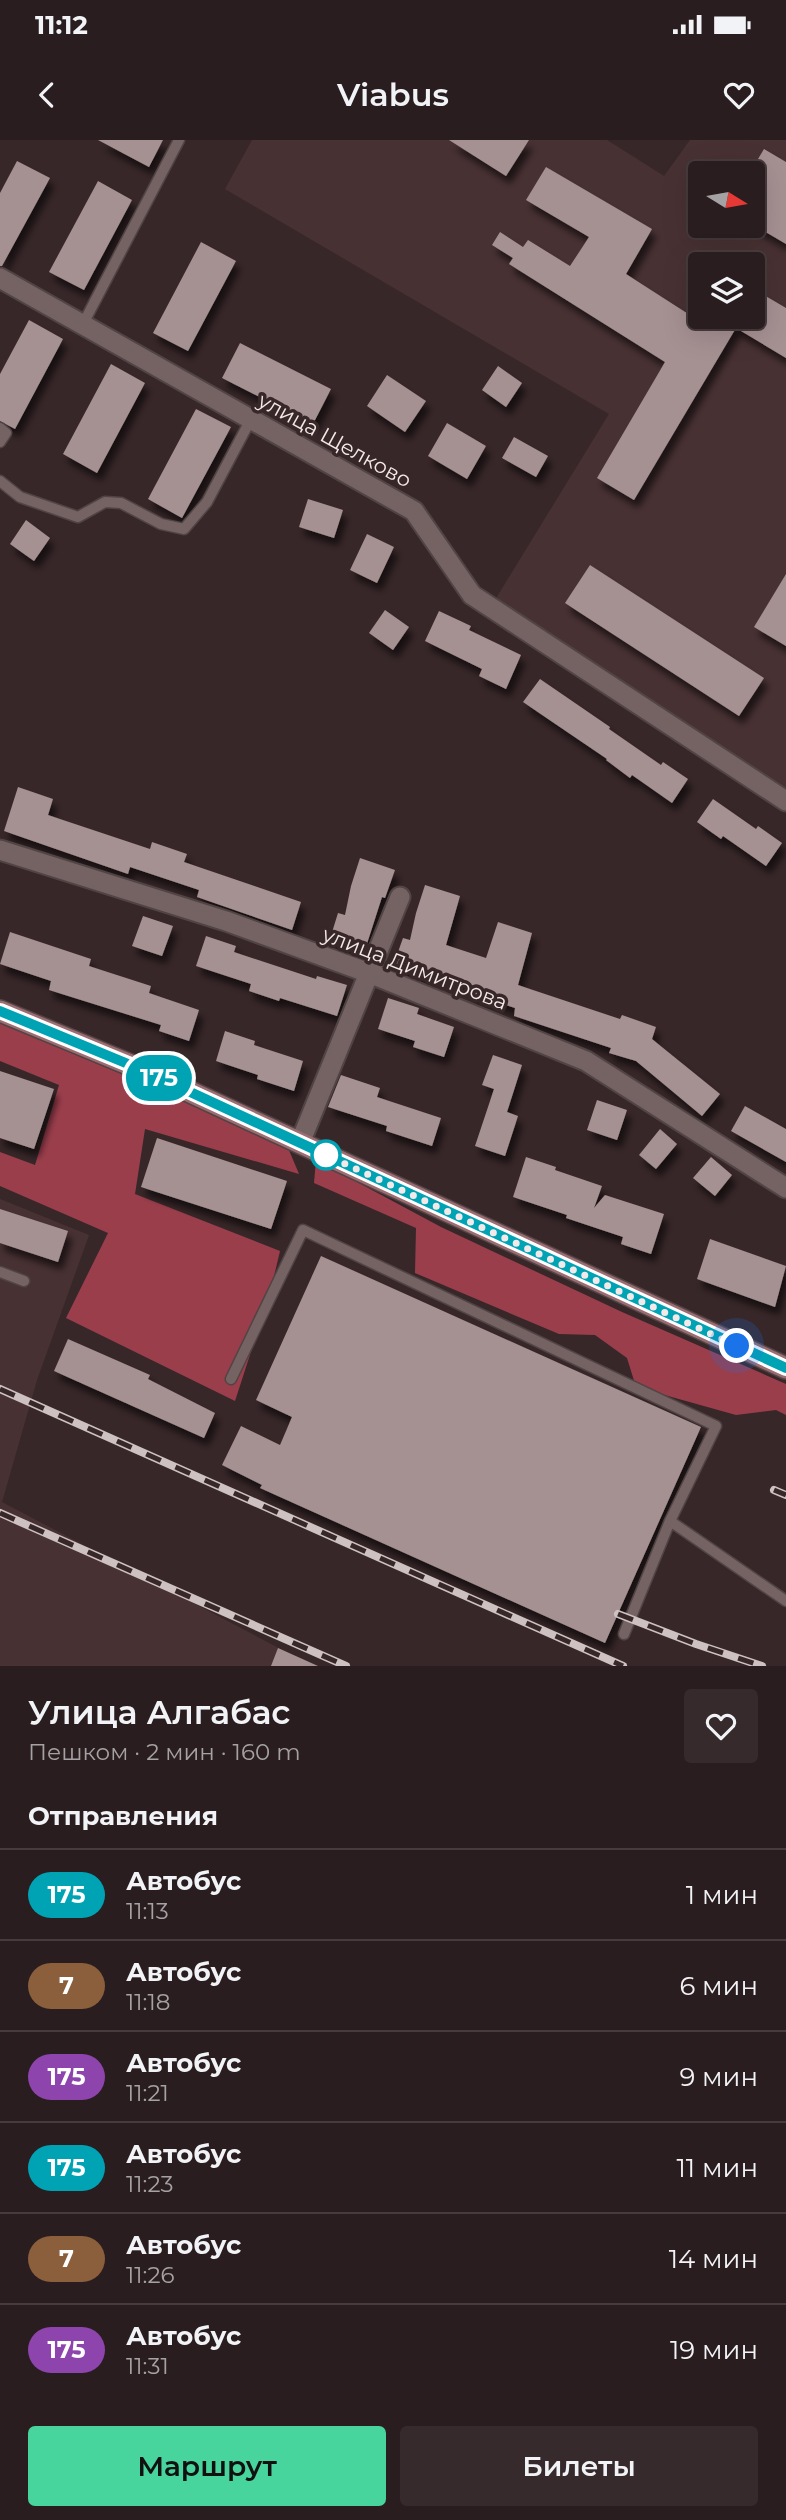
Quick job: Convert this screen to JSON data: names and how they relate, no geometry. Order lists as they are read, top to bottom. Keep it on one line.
{"streets":{"street":["улица Щелково","улица Димитрова"]},"lines":["bus line 175"],"north":"right","page":{"status":"11:12","header":"Viabus","on_map":"175","heading":[["Улица Алгабас","Пешком · 2 мин · 160 m"],"Отправления"],"list":[{"mark":"175","name":"Автобус","note":"11:13","value":"1 мин"},{"mark":"7","name":"Автобус","note":"11:18","value":"6 мин"},{"mark":"175","name":"Автобус","note":"11:21","value":"9 мин"},{"mark":"175","name":"Автобус","note":"11:23","value":"11 мин"},{"mark":"7","name":"Автобус","note":"11:26","value":"14 мин"},{"mark":"175","name":"Автобус","note":"11:31","value":"19 мин"}],"buttons":["Маршрут","Билеты"]}}
